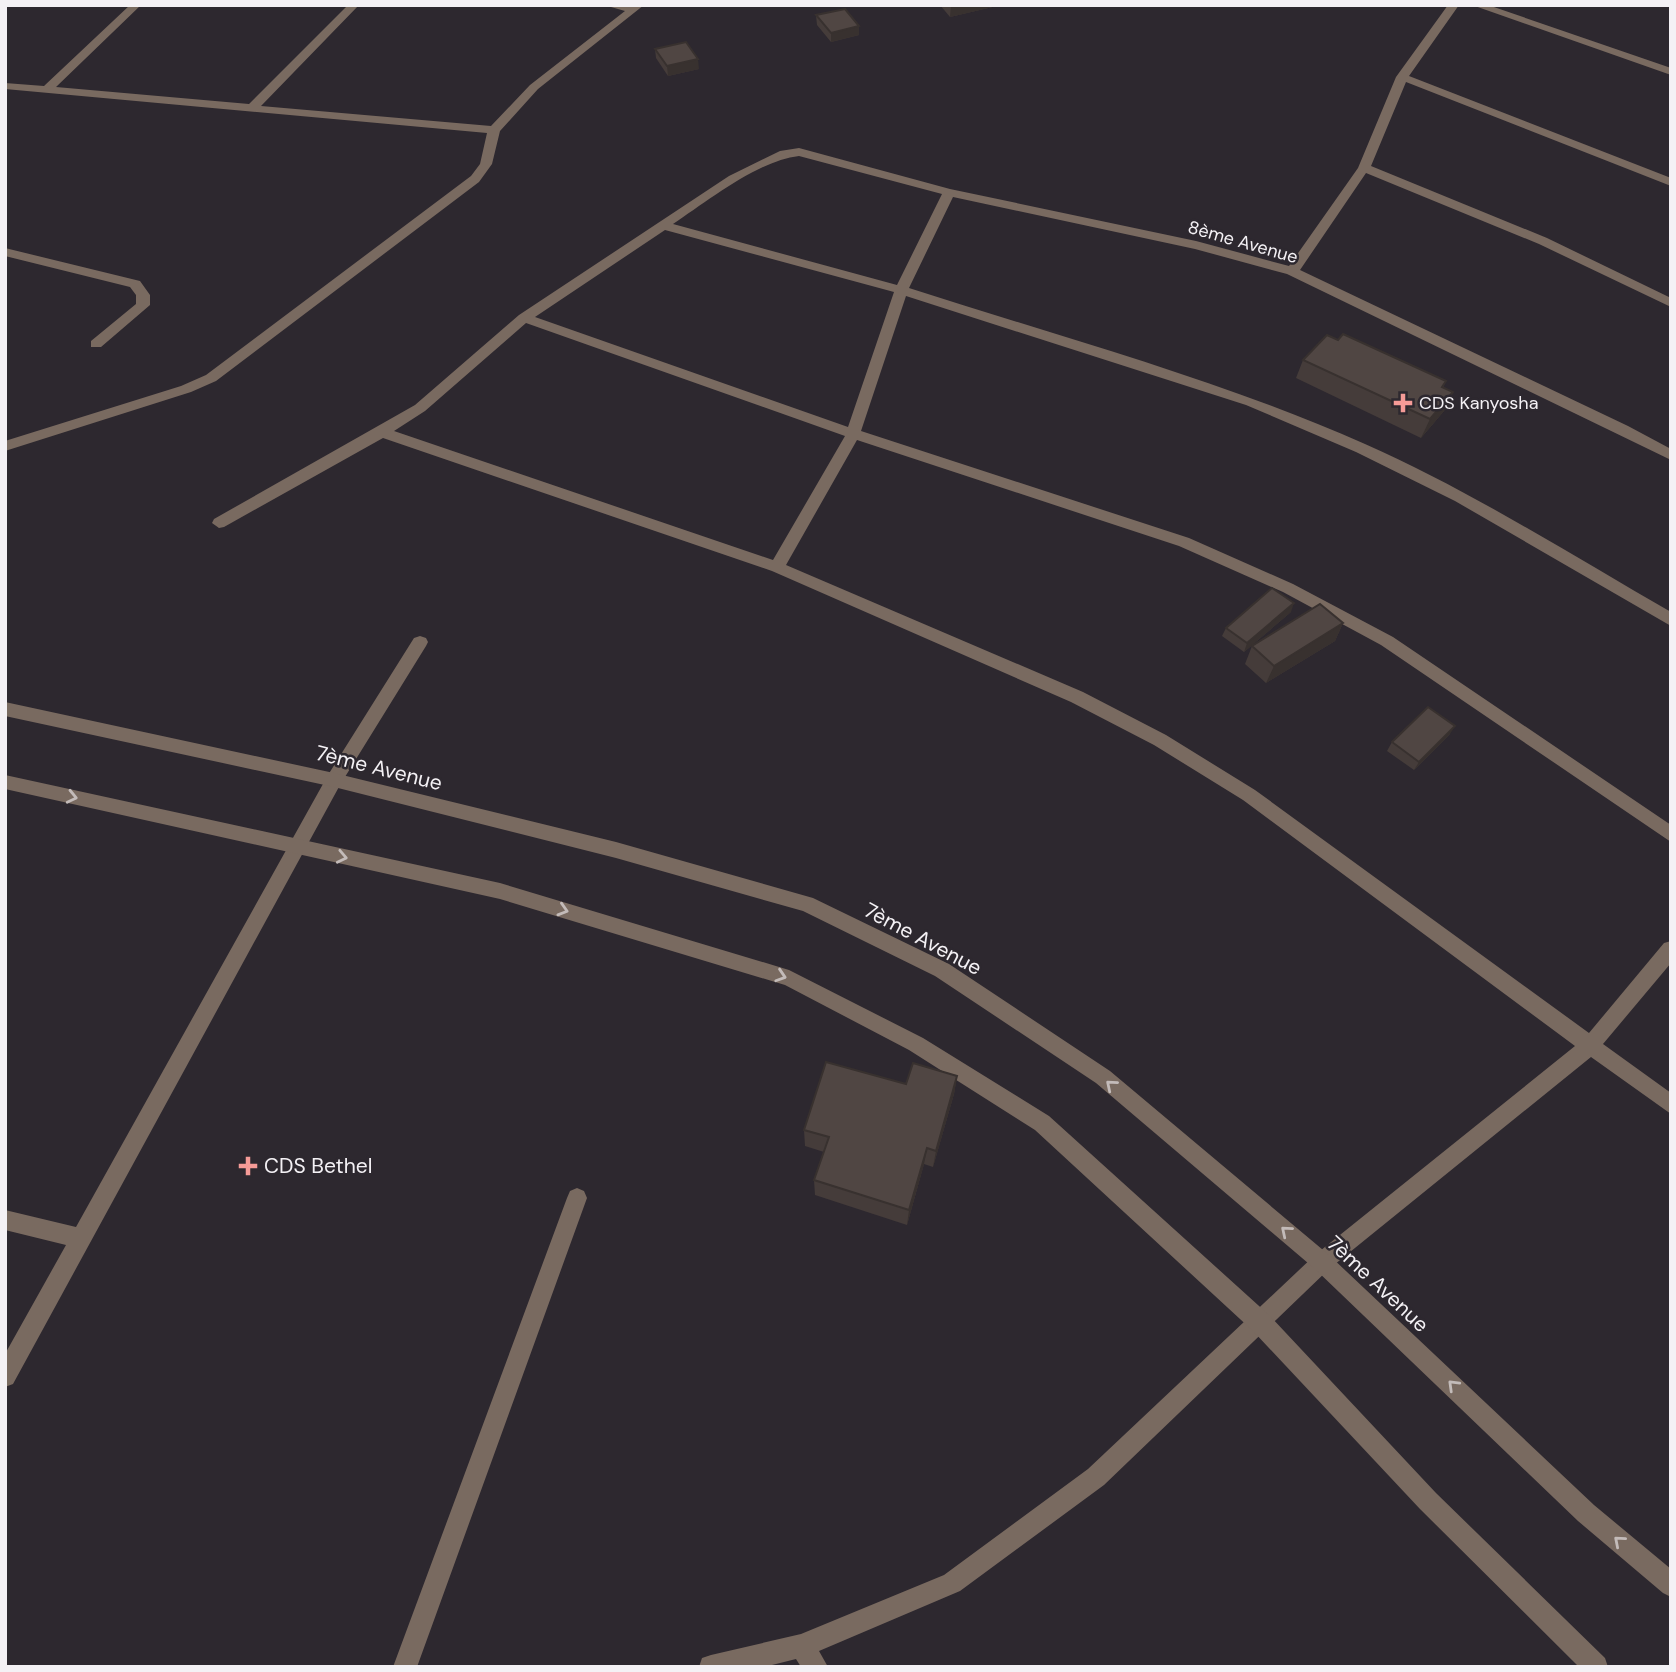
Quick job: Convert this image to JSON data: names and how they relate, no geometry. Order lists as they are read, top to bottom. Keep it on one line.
{"streets":{"street":["8ème Avenue","7ème Avenue"]},"places":{"health":["CDS Kanyosha","CDS Bethel"]}}
